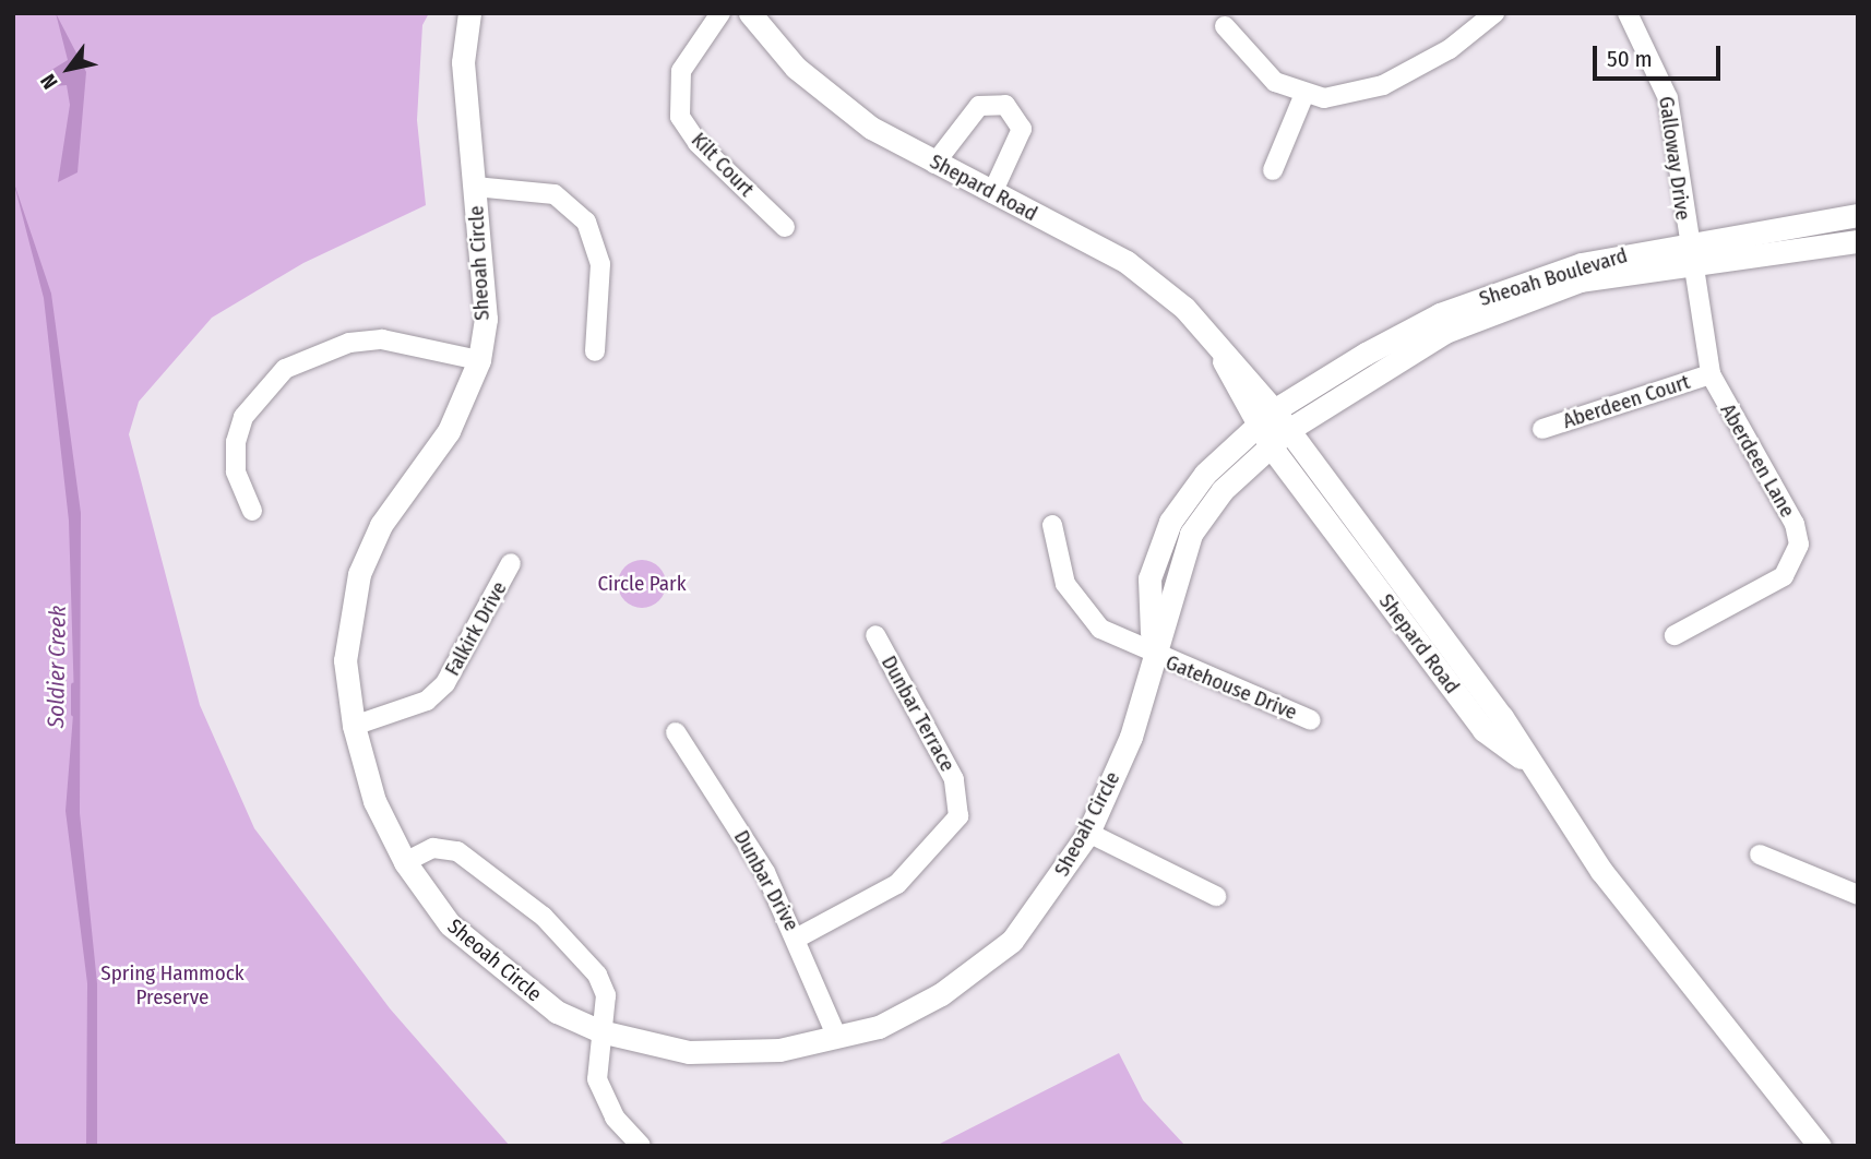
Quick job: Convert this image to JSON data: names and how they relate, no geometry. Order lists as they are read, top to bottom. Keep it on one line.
{"streets":{"street":["Galloway Drive","Kilt Court","Shepard Road","Sheoah Circle","Sheoah Boulevard","Aberdeen Court","Aberdeen Lane","Falkirk Drive","Gatehouse Drive","Dunbar Terrace","Dunbar Drive"]},"crossings":[["Galloway Drive","Sheoah Boulevard"],["Galloway Drive","Aberdeen Lane"],["Shepard Road","Sheoah Circle"],["Shepard Road","Sheoah Boulevard"],["Sheoah Circle","Sheoah Boulevard"],["Sheoah Circle","Falkirk Drive"],["Sheoah Circle","Gatehouse Drive"],["Sheoah Circle","Dunbar Drive"],["Sheoah Boulevard","Aberdeen Lane"],["Aberdeen Court","Aberdeen Lane"],["Dunbar Terrace","Dunbar Drive"]],"water":["Soldier Creek"],"parks":["Circle Park","Spring Hammock Preserve"],"scale_bar":"50 m","north":"bottom left"}
